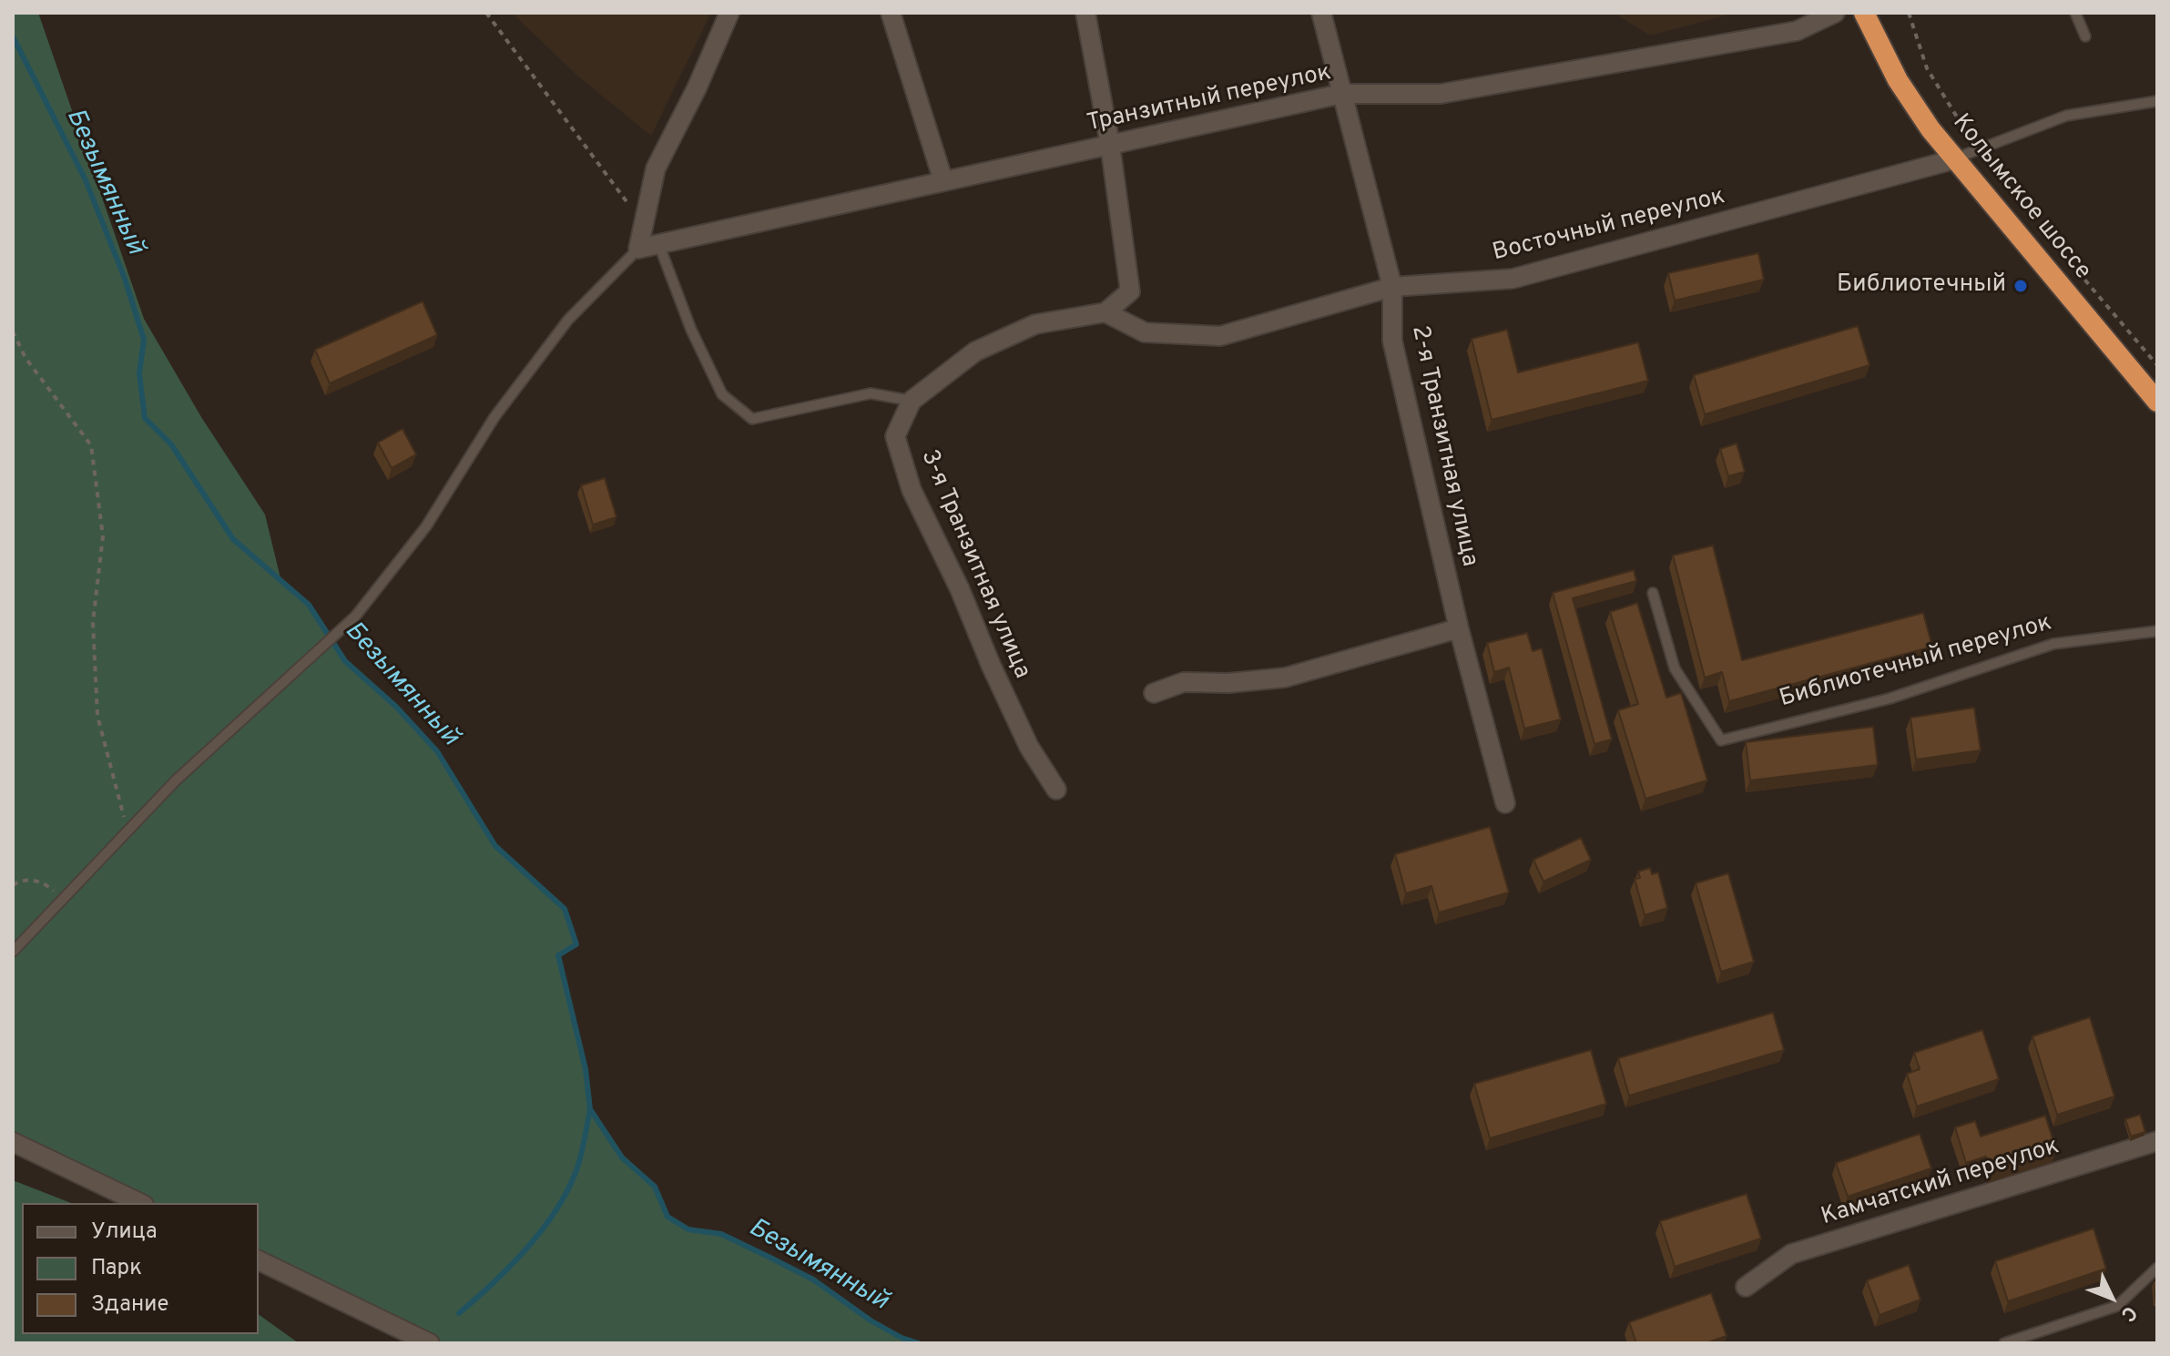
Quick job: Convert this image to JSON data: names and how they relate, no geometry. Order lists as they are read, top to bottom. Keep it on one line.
{"streets":{"highway":["Колымское шоссе"],"street":["Транзитный переулок","Восточный переулок","2-я Транзитная улица","3-я Транзитная улица","Камчатский переулок"],"lane":["Библиотечный переулок"]},"crossings":[["Транзитный переулок","2-я Транзитная улица"],["Колымское шоссе","Восточный переулок"],["Восточный переулок","2-я Транзитная улица"],["Восточный переулок","3-я Транзитная улица"]],"water":["Безымянный"],"places":["Библиотечный"],"legend":["Улица","Парк","Здание"],"north":"bottom right"}
